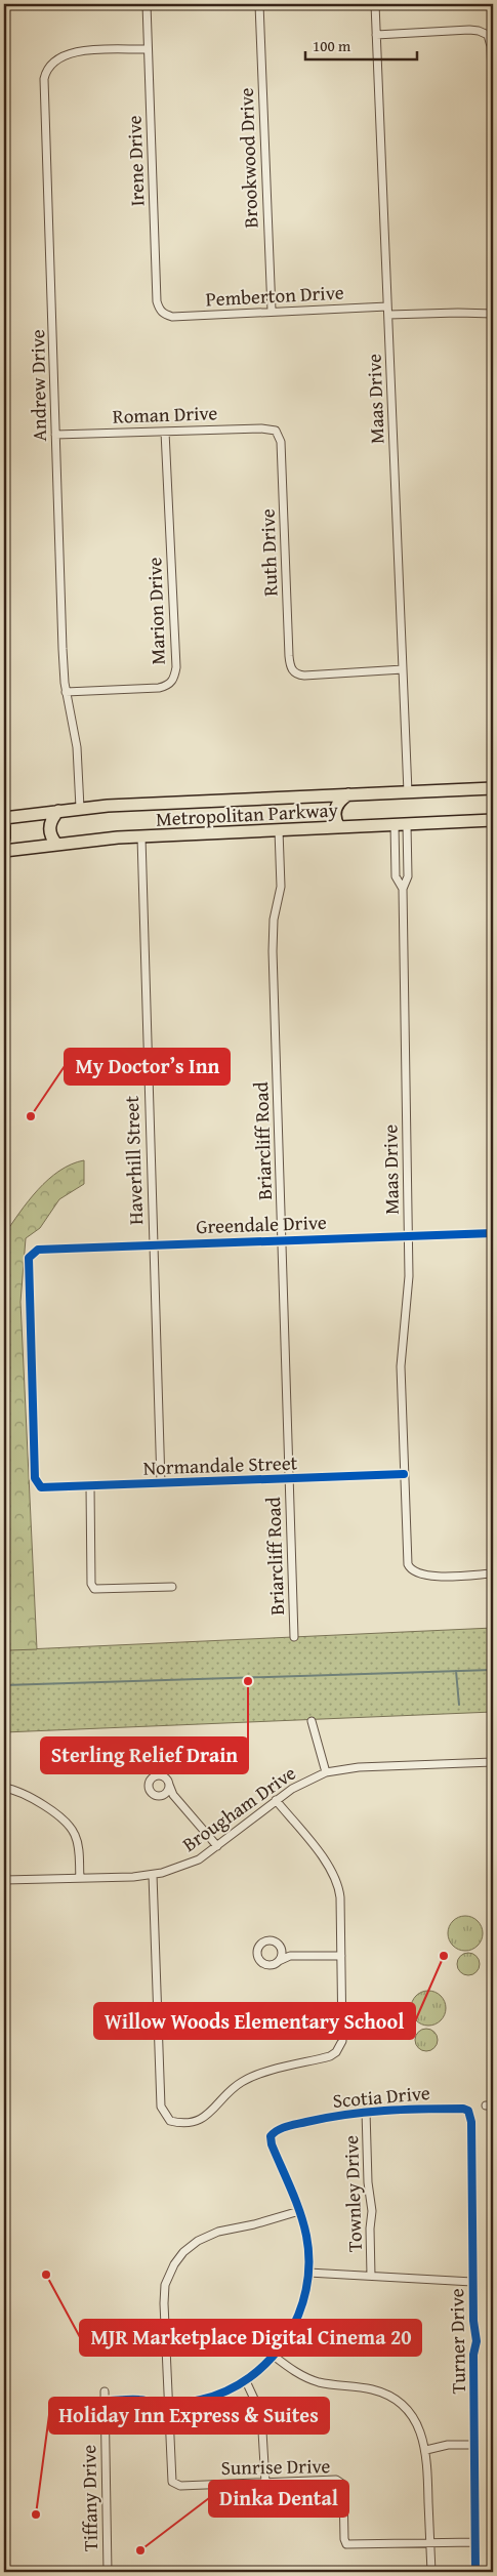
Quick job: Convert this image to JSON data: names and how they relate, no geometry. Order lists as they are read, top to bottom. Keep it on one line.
{"streets":{"main road":["Metropolitan Parkway"],"street":["Brookwood Drive","Irene Drive","Pemberton Drive","Andrew Drive","Maas Drive","Roman Drive","Ruth Drive","Marion Drive","Briarcliff Road","Haverhill Street","Greendale Drive","Normandale Street","Brougham Drive","Scotia Drive","Townley Drive","Turner Drive","Sunrise Drive","Tiffany Drive"]},"crossings":[["Brookwood Drive","Pemberton Drive"],["Irene Drive","Pemberton Drive"],["Irene Drive","Andrew Drive"],["Pemberton Drive","Maas Drive"],["Andrew Drive","Roman Drive"],["Andrew Drive","Marion Drive"],["Andrew Drive","Metropolitan Parkway"],["Maas Drive","Ruth Drive"],["Maas Drive","Metropolitan Parkway"],["Maas Drive","Greendale Drive"],["Maas Drive","Normandale Street"],["Roman Drive","Ruth Drive"],["Roman Drive","Marion Drive"],["Metropolitan Parkway","Briarcliff Road"],["Metropolitan Parkway","Haverhill Street"],["Briarcliff Road","Greendale Drive"],["Briarcliff Road","Normandale Street"],["Haverhill Street","Greendale Drive"],["Haverhill Street","Normandale Street"],["Greendale Drive","Normandale Street"],["Scotia Drive","Townley Drive"],["Scotia Drive","Turner Drive"],["Turner Drive","Sunrise Drive"]],"places":["My Doctor’s Inn","Sterling Relief Drain","Willow Woods Elementary School","MJR Marketplace Digital Cinema 20","Holiday Inn Express & Suites","Dinka Dental"],"scale_bar":"100 m"}
